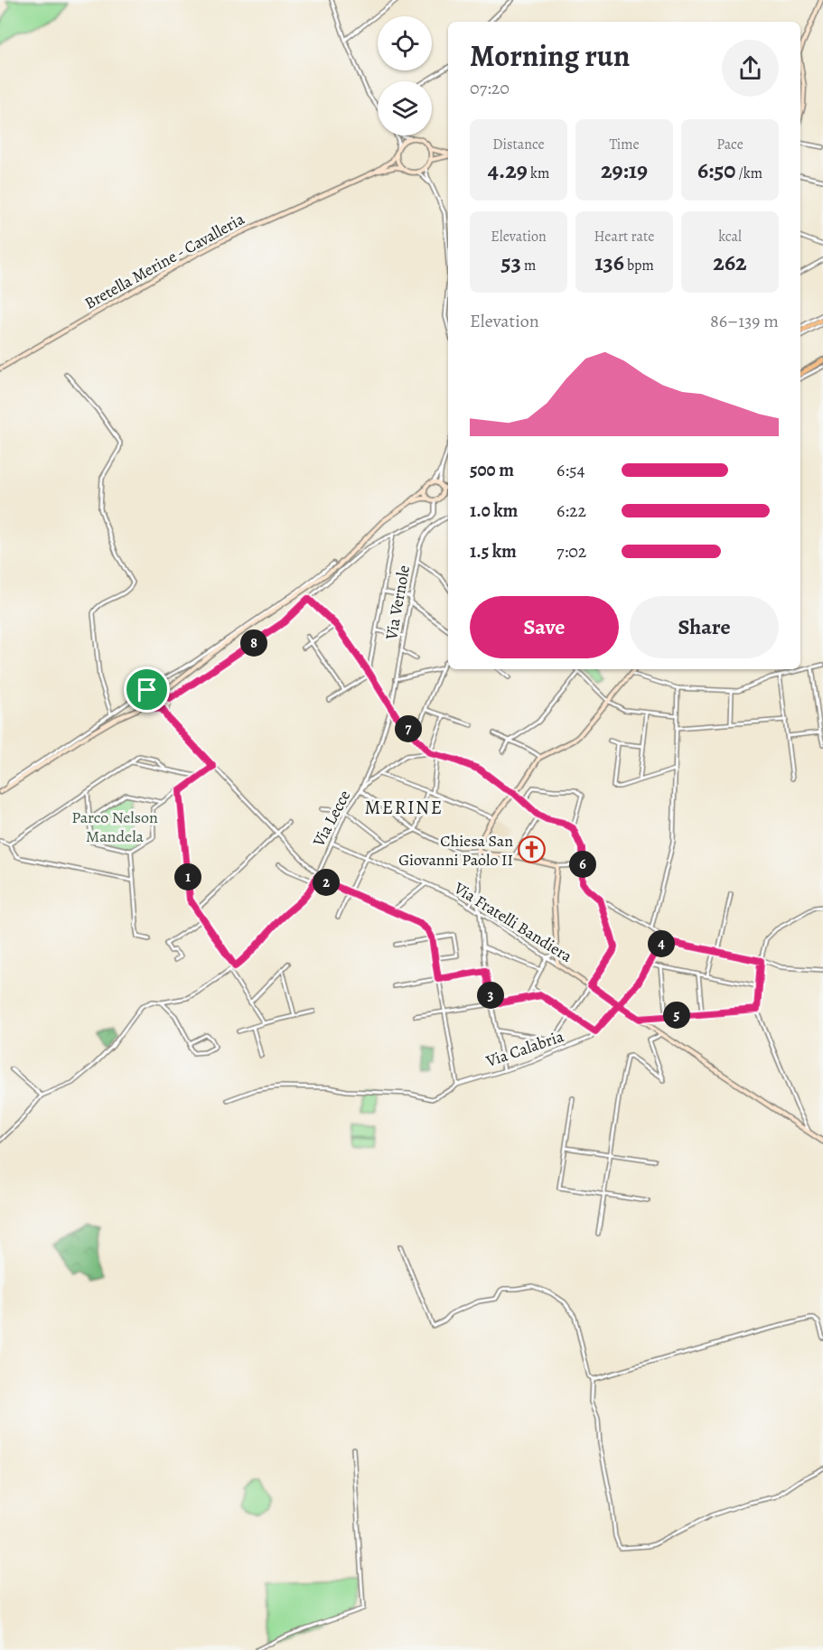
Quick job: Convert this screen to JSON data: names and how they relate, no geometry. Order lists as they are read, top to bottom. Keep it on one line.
{"streets":{"street":["Bretella Merine - Cavalleria","Via Vernole","Via Lecce","Via Fratelli Bandiera","Via Calabria"]},"crossings":[["Via Vernole","Via Lecce"],["Via Lecce","Via Fratelli Bandiera"],["Via Fratelli Bandiera","Via Calabria"]],"districts":["MERINE"],"parks":["Parco Nelson Mandela"],"places":{"church":["Chiesa San Giovanni Paolo II"]},"page":{"heading":["Morning run","07:20"],"stats":[["Distance","4.29 km"],["Time","29:19"],["Pace","6:50 /km"],["Elevation","53 m"],["Heart rate","136 bpm"],["kcal","262"]],"chart":["Elevation","86–139 m"],"list":[{"name":"500 m","note":"6:54"},{"name":"1.0 km","note":"6:22"},{"name":"1.5 km","note":"7:02"}],"buttons":["Save","Share"],"pins":["8","7","6","1","2","4","3","5"]}}
